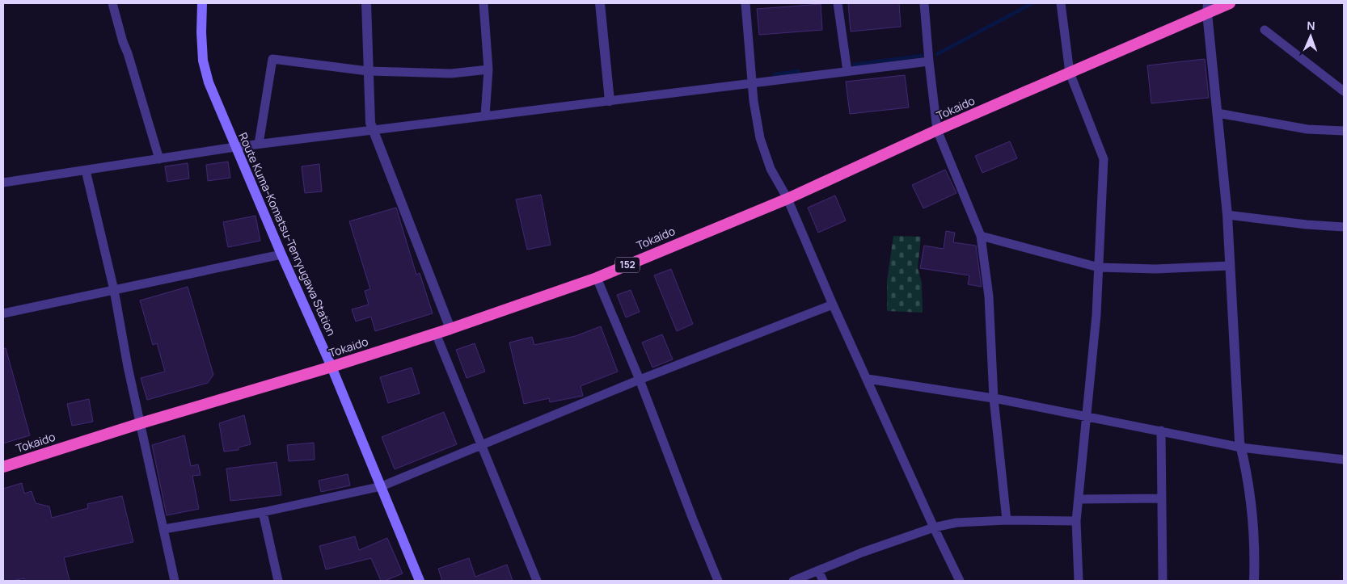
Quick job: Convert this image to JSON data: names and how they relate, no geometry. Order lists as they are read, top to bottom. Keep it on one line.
{"streets":{"highway":["Tokaido","152"],"main road":["Route Kuma-Komatsu-Tenryugawa Station"]},"crossings":[["Tokaido","Route Kuma-Komatsu-Tenryugawa Station"]],"north":"top"}
